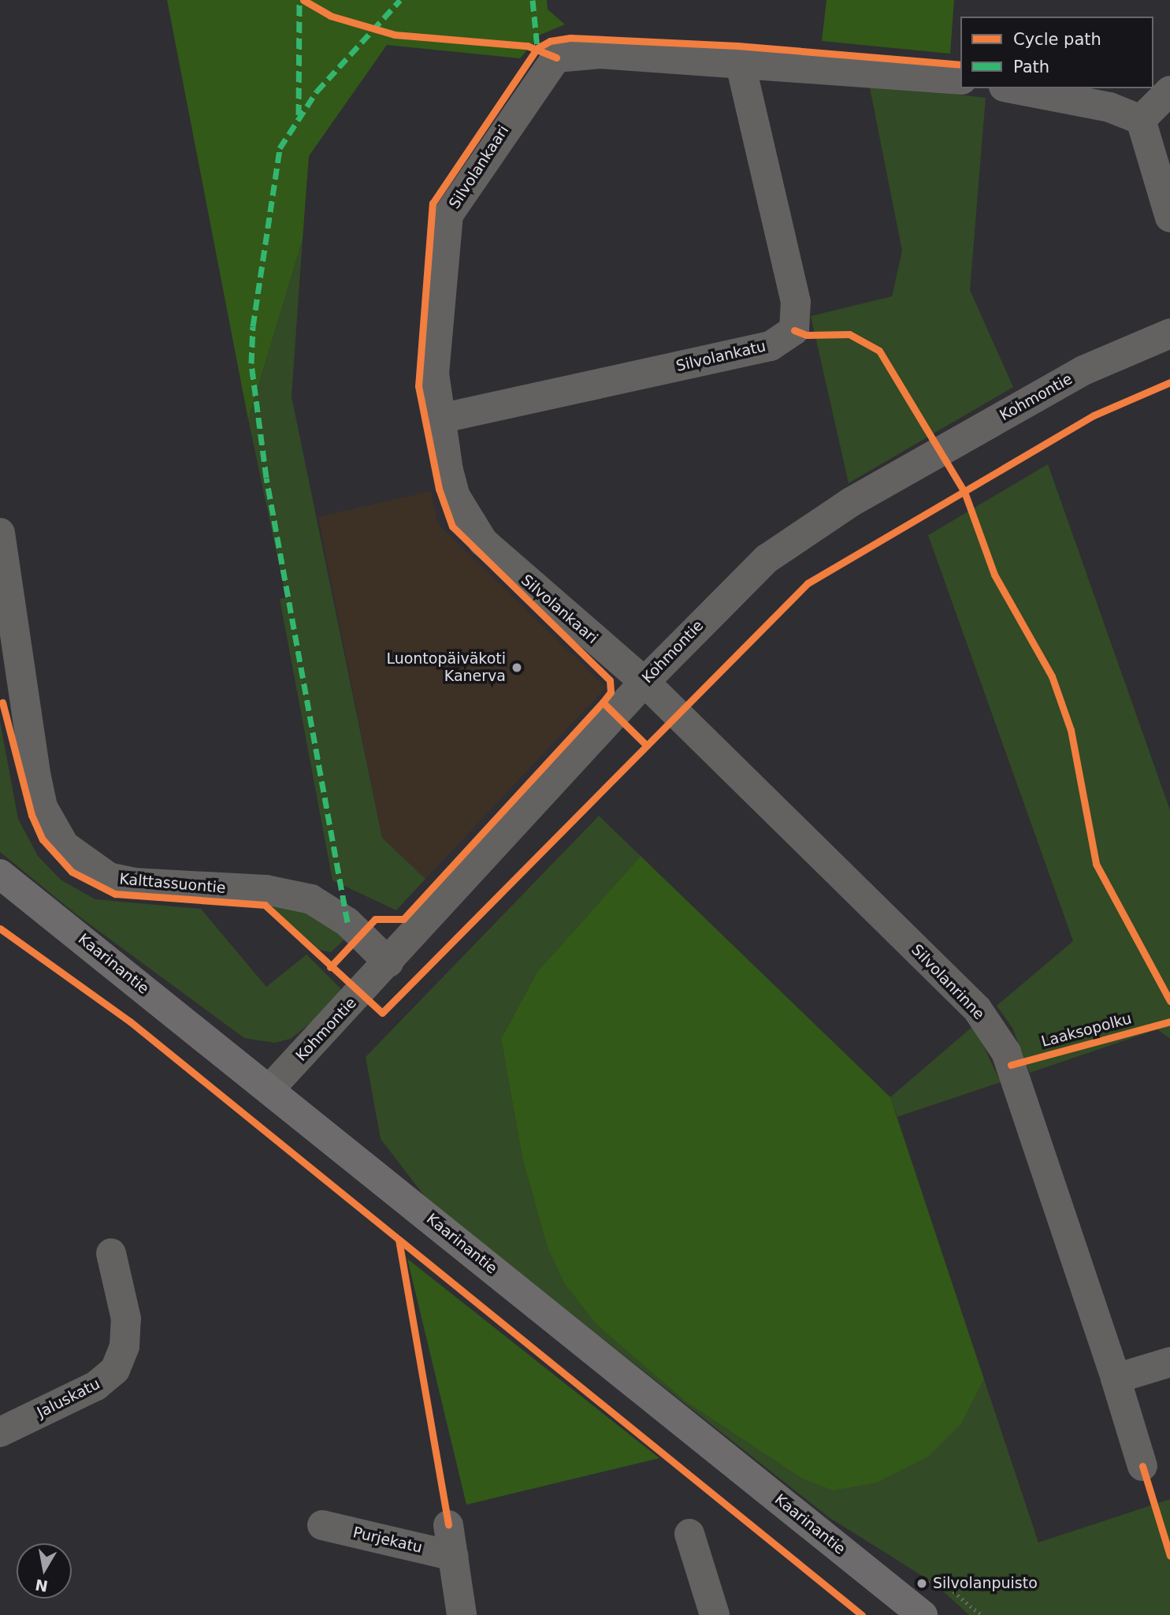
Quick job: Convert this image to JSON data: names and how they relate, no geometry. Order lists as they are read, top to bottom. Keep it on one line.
{"streets":{"main road":["Kaarinantie"],"street":["Silvolankaari","Silvolankatu","Kohmontie","Kalttassuontie","Silvolanrinne","Jaluskatu","Purjekatu"],"cycle path":["Laaksopolku"]},"crossings":[["Silvolankaari","Silvolankatu"],["Silvolankaari","Kohmontie"],["Silvolankaari","Silvolanrinne"],["Kohmontie","Kalttassuontie"],["Kohmontie","Kaarinantie"],["Kohmontie","Silvolanrinne"]],"places":["Luontopäiväkoti Kanerva","Silvolanpuisto"],"legend":["Cycle path","Path"],"north":"bottom"}
